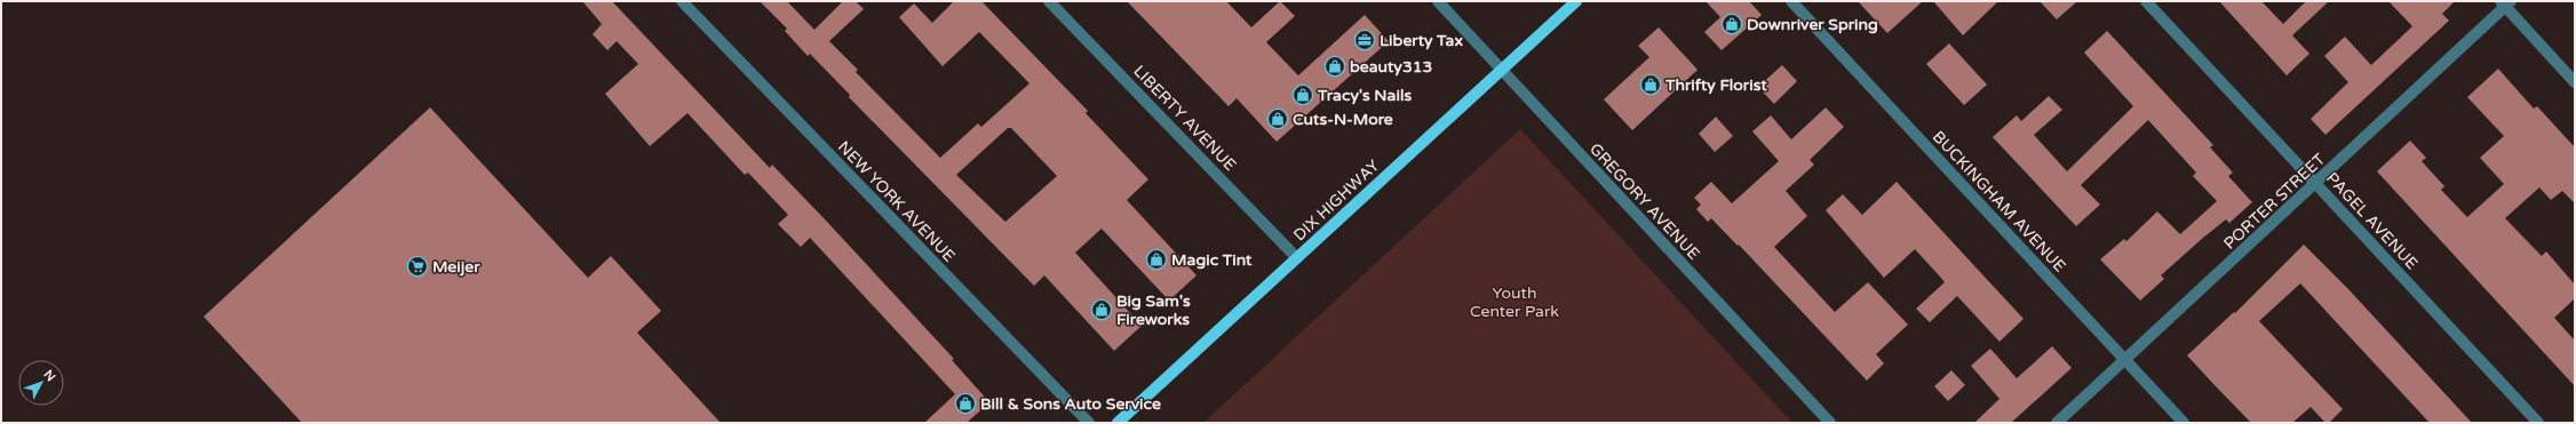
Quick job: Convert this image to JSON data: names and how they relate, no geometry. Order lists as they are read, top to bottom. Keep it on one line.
{"streets":{"main road":["DIX HIGHWAY"],"street":["LIBERTY AVENUE","NEW YORK AVENUE","GREGORY AVENUE","BUCKINGHAM AVENUE","PORTER STREET","PAGEL AVENUE"]},"crossings":[["LIBERTY AVENUE","DIX HIGHWAY"],["DIX HIGHWAY","GREGORY AVENUE"],["BUCKINGHAM AVENUE","PORTER STREET"],["PORTER STREET","PAGEL AVENUE"]],"parks":["Youth Center Park"],"places":{"shop":["Downriver Spring","beauty313","Thrifty Florist","Tracy's Nails","Cuts-N-More","Magic Tint","Big Sam's Fireworks","Bill & Sons Auto Service"],"office":["Liberty Tax"],"supermarket":["Meijer"]},"north":"top right"}
